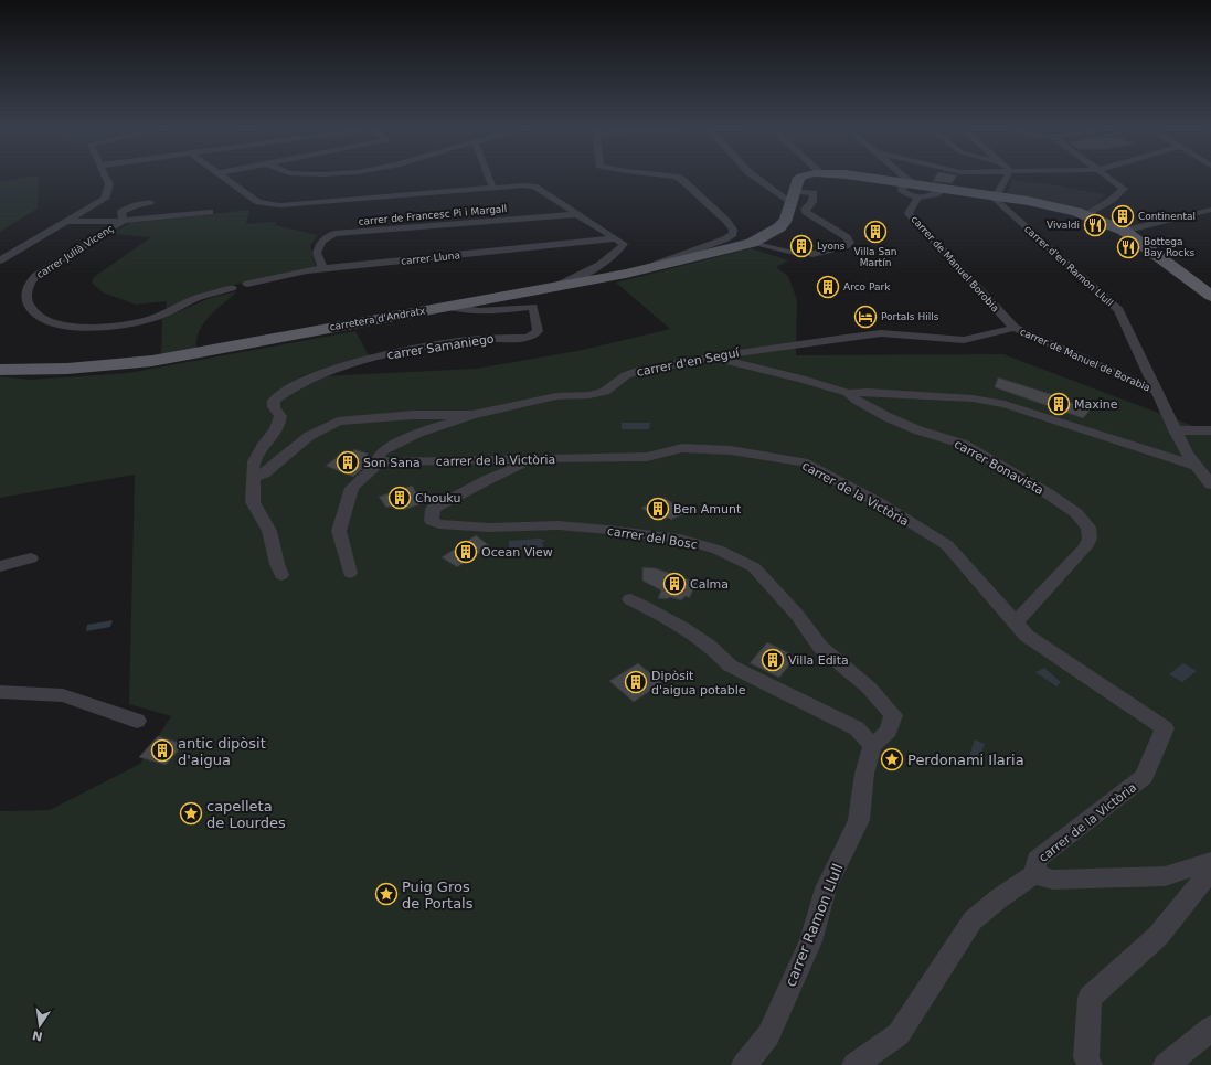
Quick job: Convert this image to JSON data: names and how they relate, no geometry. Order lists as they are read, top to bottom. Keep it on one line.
{"streets":{"main road":["carretera d'Andratx"],"street":["carrer de Francesc Pi i Margall","carrer Julià Vicenç","carrer Lluna","carrer de Manuel Borobia","carrer d'en Ramon Llull","carrer Samaniego","carrer de Manuel de Borabia","carrer d'en Seguí","carrer de la Victòria","carrer Bonavista","carrer del Bosc","carrer Ramon Llull"]},"crossings":[["carrer de Francesc Pi i Margall","carrer Lluna"],["carrer de Manuel Borobia","carretera d'Andratx"],["carrer de Manuel Borobia","carrer de Manuel de Borabia"],["carrer de Manuel Borobia","carrer d'en Seguí"],["carrer d'en Ramon Llull","carretera d'Andratx"],["carrer d'en Ramon Llull","carrer de Manuel de Borabia"],["carretera d'Andratx","carrer Samaniego"],["carrer Samaniego","carrer d'en Seguí"],["carrer de Manuel de Borabia","carrer d'en Seguí"],["carrer d'en Seguí","carrer Bonavista"],["carrer de la Victòria","carrer Bonavista"],["carrer de la Victòria","carrer del Bosc"],["carrer del Bosc","carrer Ramon Llull"]],"places":{"building":["Continental","Villa San Martín","Lyons","Arco Park","Maxine","Son Sana","Chouku","Ben Amunt","Ocean View","Calma","Villa Edita","Dipòsit d'aigua potable","antic dipòsit d'aigua"],"restaurant":["Vivaldi","Bottega Bay Rocks"],"hotel":["Portals Hills"],"place":["Perdonami Ilaria","capelleta de Lourdes","Puig Gros de Portals"]},"north":"bottom"}
